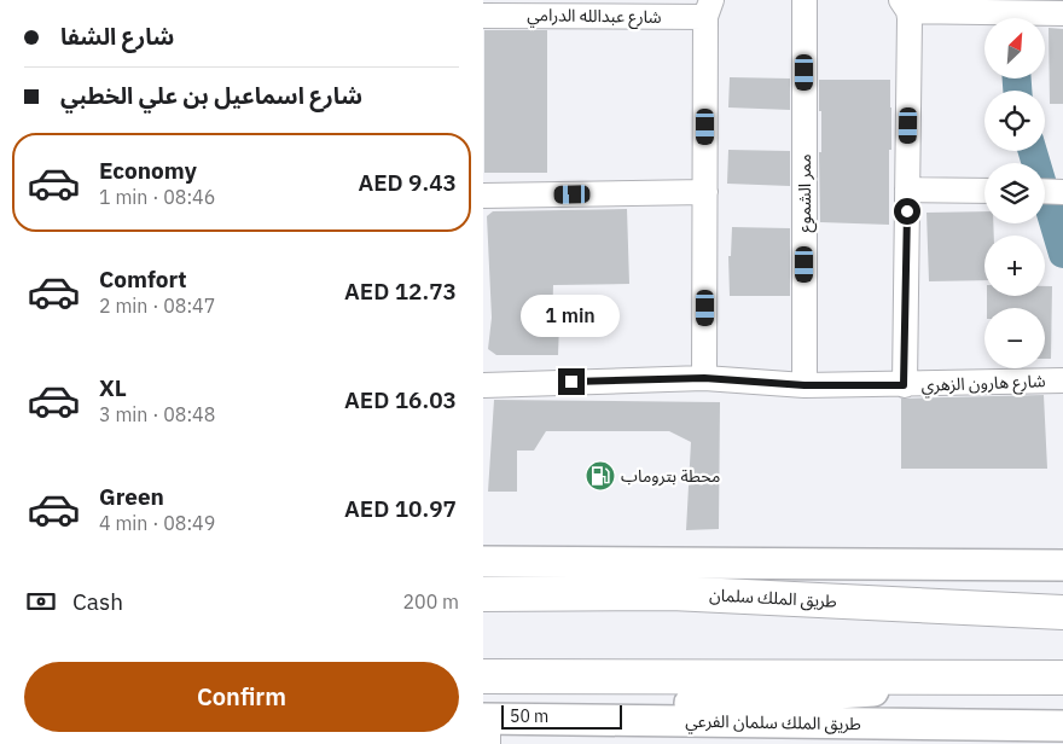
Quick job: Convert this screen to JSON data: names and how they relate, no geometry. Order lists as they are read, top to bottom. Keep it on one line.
{"streets":{"highway":["طريق الملك سلمان"],"main road":["طريق الملك سلمان الفرعي"],"street":["شارع عبدالله الدرامي","ممر الشموع","شارع هارون الزهري"]},"crossings":[["ممر الشموع","شارع هارون الزهري"]],"places":{"fuel station":["محطة بتروماب"]},"scale_bar":"50 m","north":"top right","page":{"banner":["شارع الشفا","شارع اسماعيل بن علي الخطبي"],"map_buttons":["+","−"],"list":[{"name":"Economy","note":"1 min · 08:46","value":"AED 9.43"},{"name":"Comfort","note":"2 min · 08:47","value":"AED 12.73"},{"name":"XL","note":"3 min · 08:48","value":"AED 16.03"},{"name":"Green","note":"4 min · 08:49","value":"AED 10.97"}],"bubble":"1 min","pay":["Cash","200 m"],"buttons":"Confirm","scale":"50 m"}}
